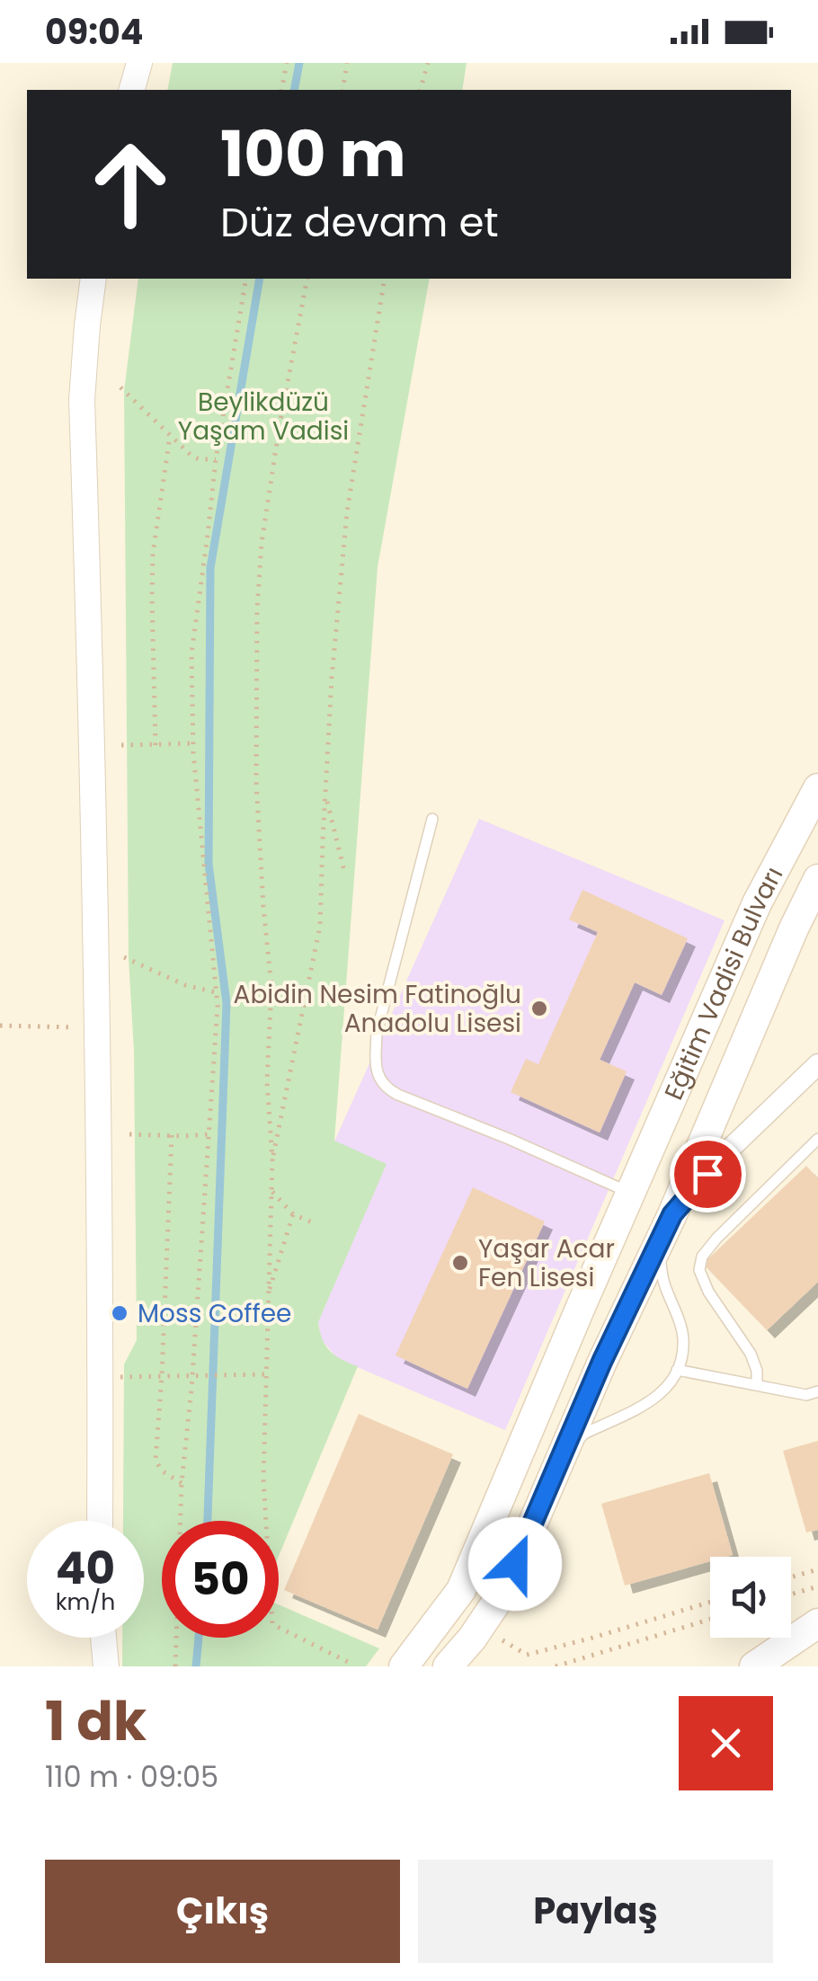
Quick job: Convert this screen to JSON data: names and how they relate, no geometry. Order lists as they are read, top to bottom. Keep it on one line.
{"streets":{"main road":["Eğitim Vadisi Bulvarı"]},"parks":["Beylikdüzü Yaşam Vadisi"],"places":["Abidin Nesim Fatinoğlu Anadolu Lisesi","Yaşar Acar Fen Lisesi","Moss Coffee"],"page":{"status":"09:04","turn":["100 m","Düz devam et"],"speed":"40 km/h","limit":"50","heading":["1 dk","110 m · 09:05"],"buttons":["Çıkış","Paylaş"]}}
